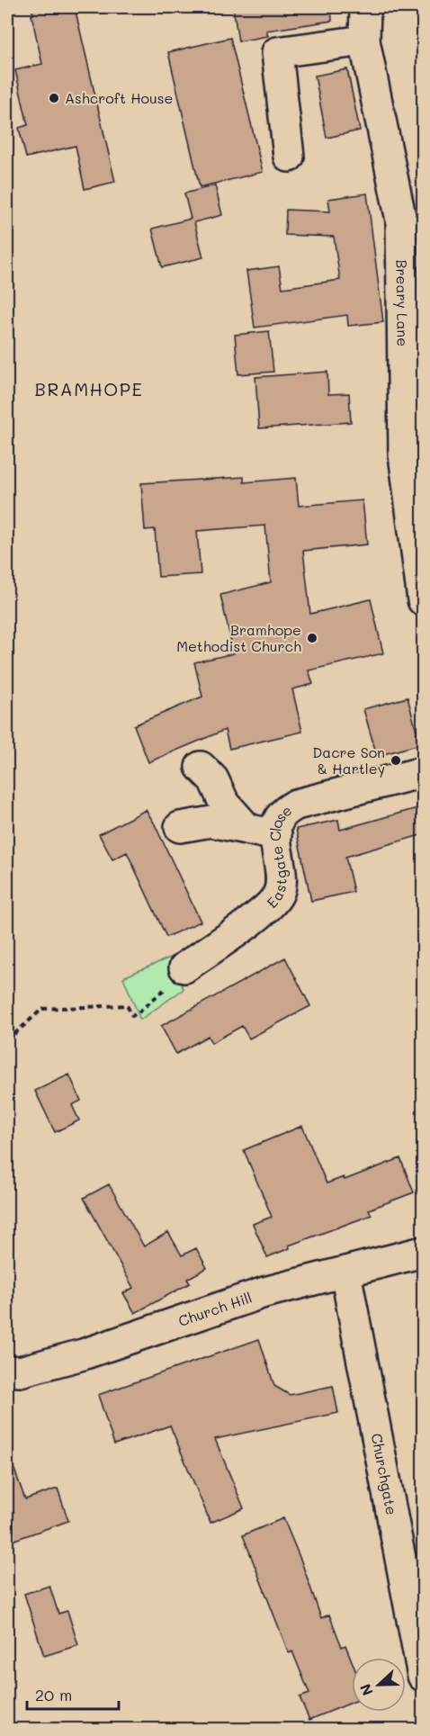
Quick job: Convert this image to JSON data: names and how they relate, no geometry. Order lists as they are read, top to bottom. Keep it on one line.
{"streets":{"street":["Breary Lane","Eastgate Close","Church Hill","Churchgate"]},"crossings":[["Church Hill","Churchgate"]],"districts":["BRAMHOPE"],"places":["Ashcroft House","Bramhope Methodist Church","Dacre Son & Hartley"],"scale_bar":"20 m","north":"left"}
